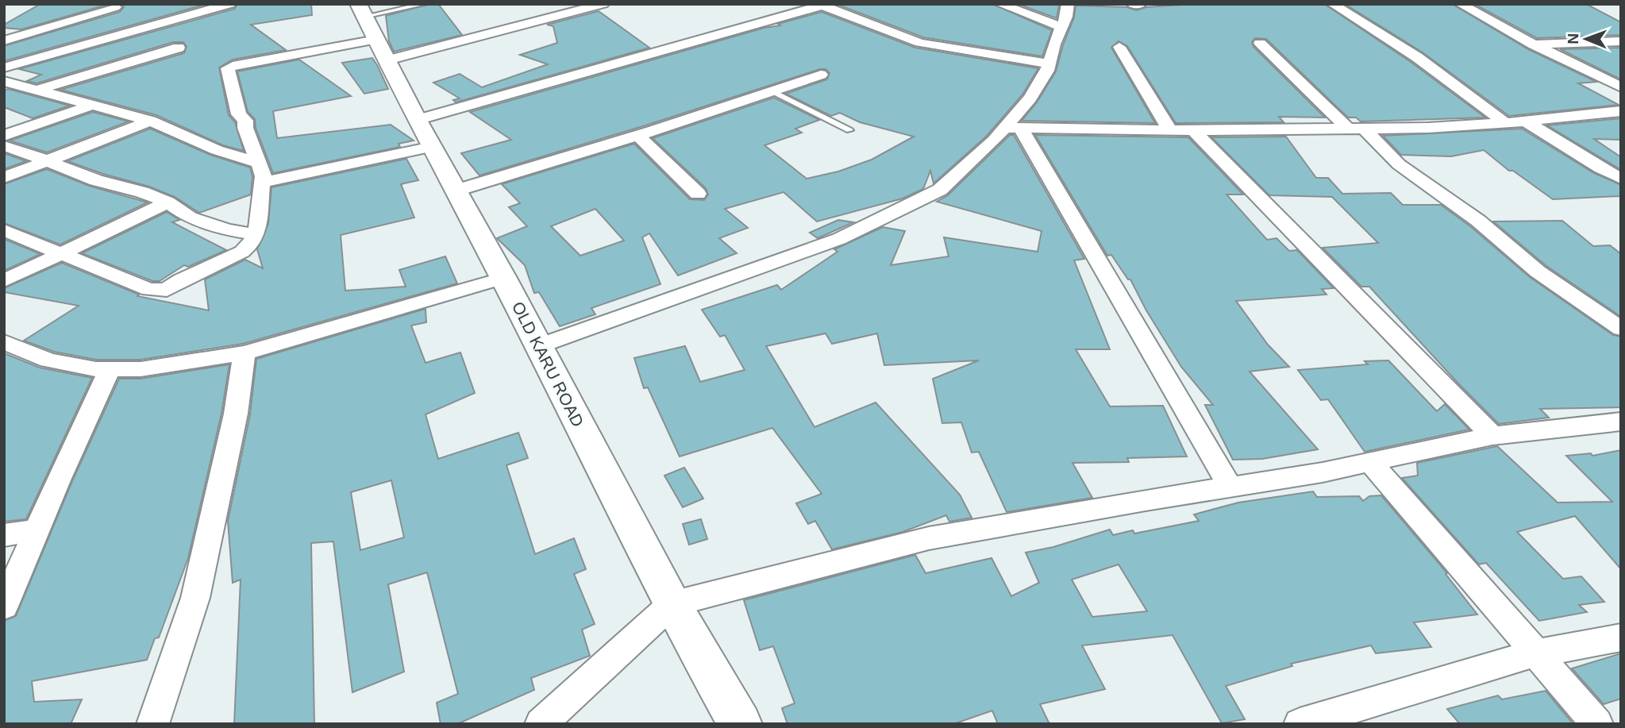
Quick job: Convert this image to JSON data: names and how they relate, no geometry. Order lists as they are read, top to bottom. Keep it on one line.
{"streets":{"main road":["OLD KARU ROAD"]},"north":"left"}
